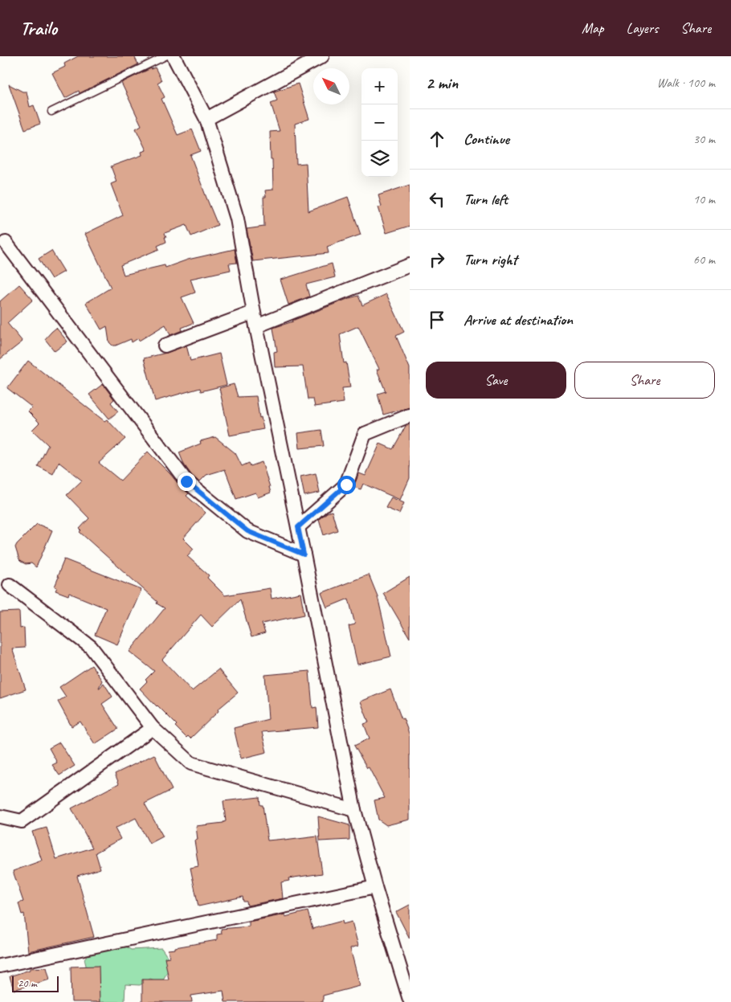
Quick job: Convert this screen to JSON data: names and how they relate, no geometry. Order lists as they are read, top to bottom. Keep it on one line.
{"scale_bar":"20 m","north":"top left","page":{"header":"Trailo","nav":["Map","Layers","Share"],"heading":["2 min","Walk · 100 m"],"map_buttons":["+","−"],"list":[["Continue","30 m"],["Turn left","10 m"],["Turn right","60 m"],"Arrive at destination"],"buttons":["Save","Share"],"scale":"20 m"}}
